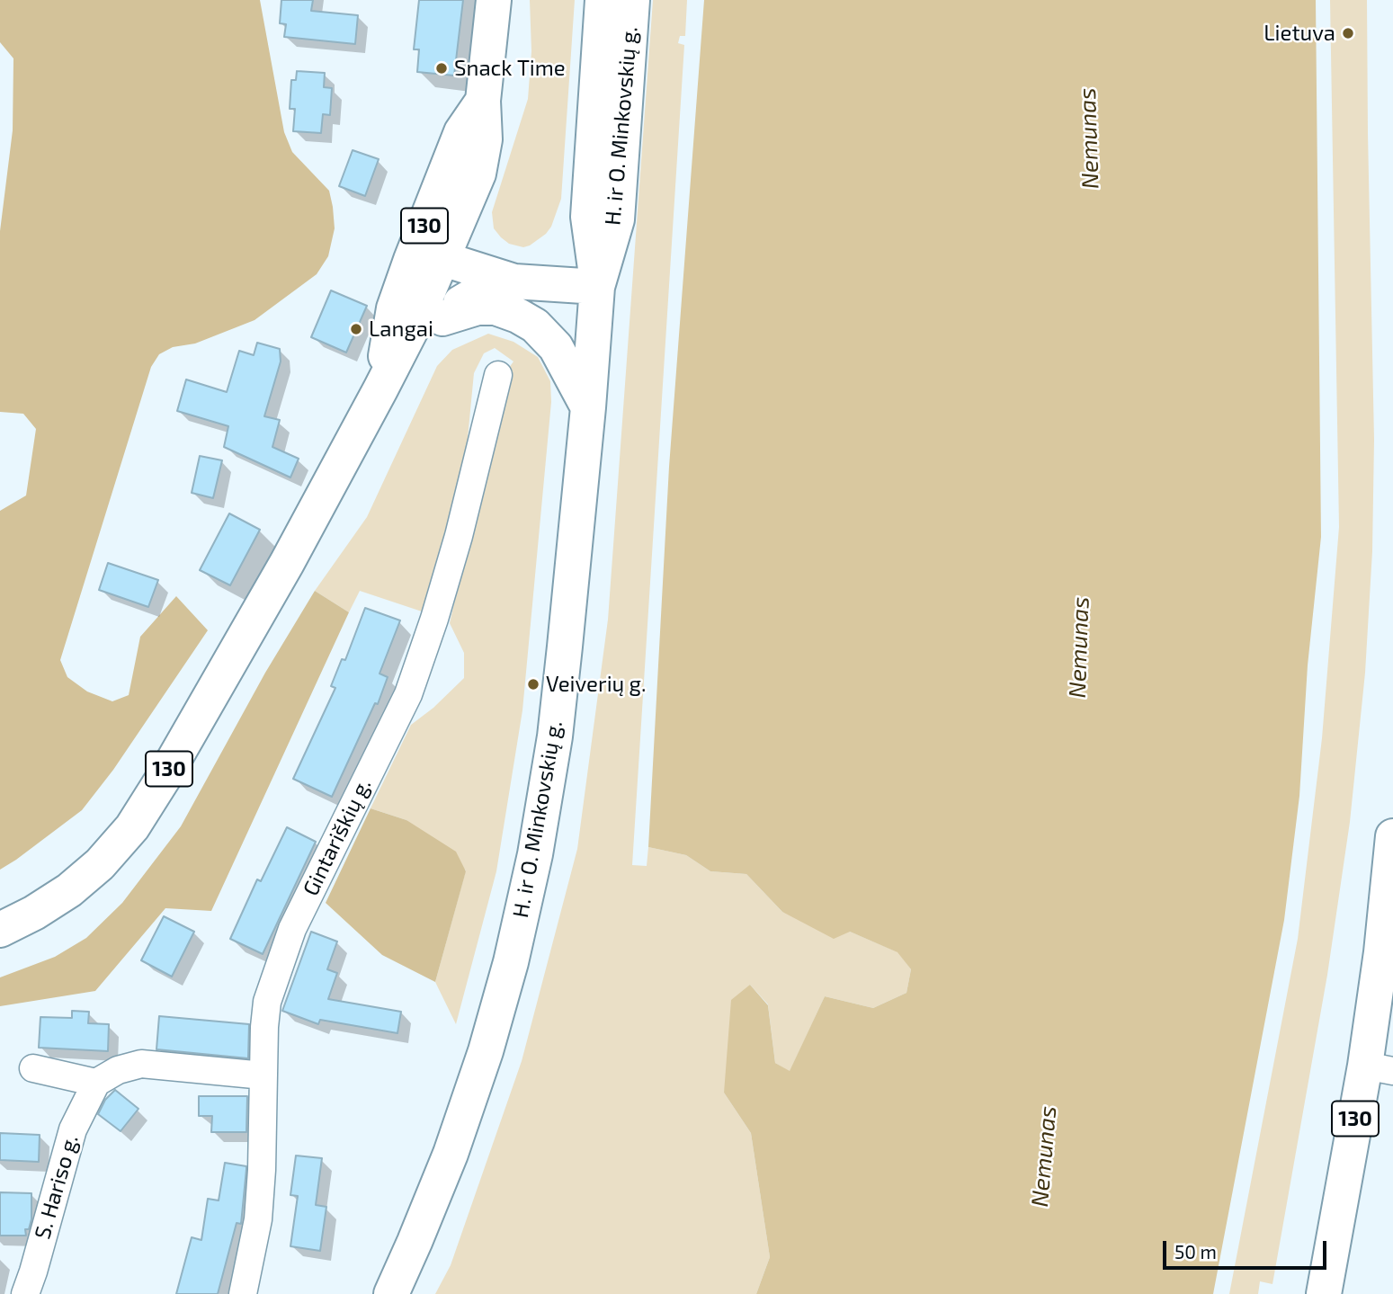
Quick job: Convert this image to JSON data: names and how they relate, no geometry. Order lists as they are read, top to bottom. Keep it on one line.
{"streets":{"main road":["H. ir O. Minkovskių g.","130"],"street":["Gintariškių g.","S. Hariso g."]},"water":["Nemunas"],"places":["Lietuva","Snack Time","Langai","Veiverių g."],"scale_bar":"50 m"}
